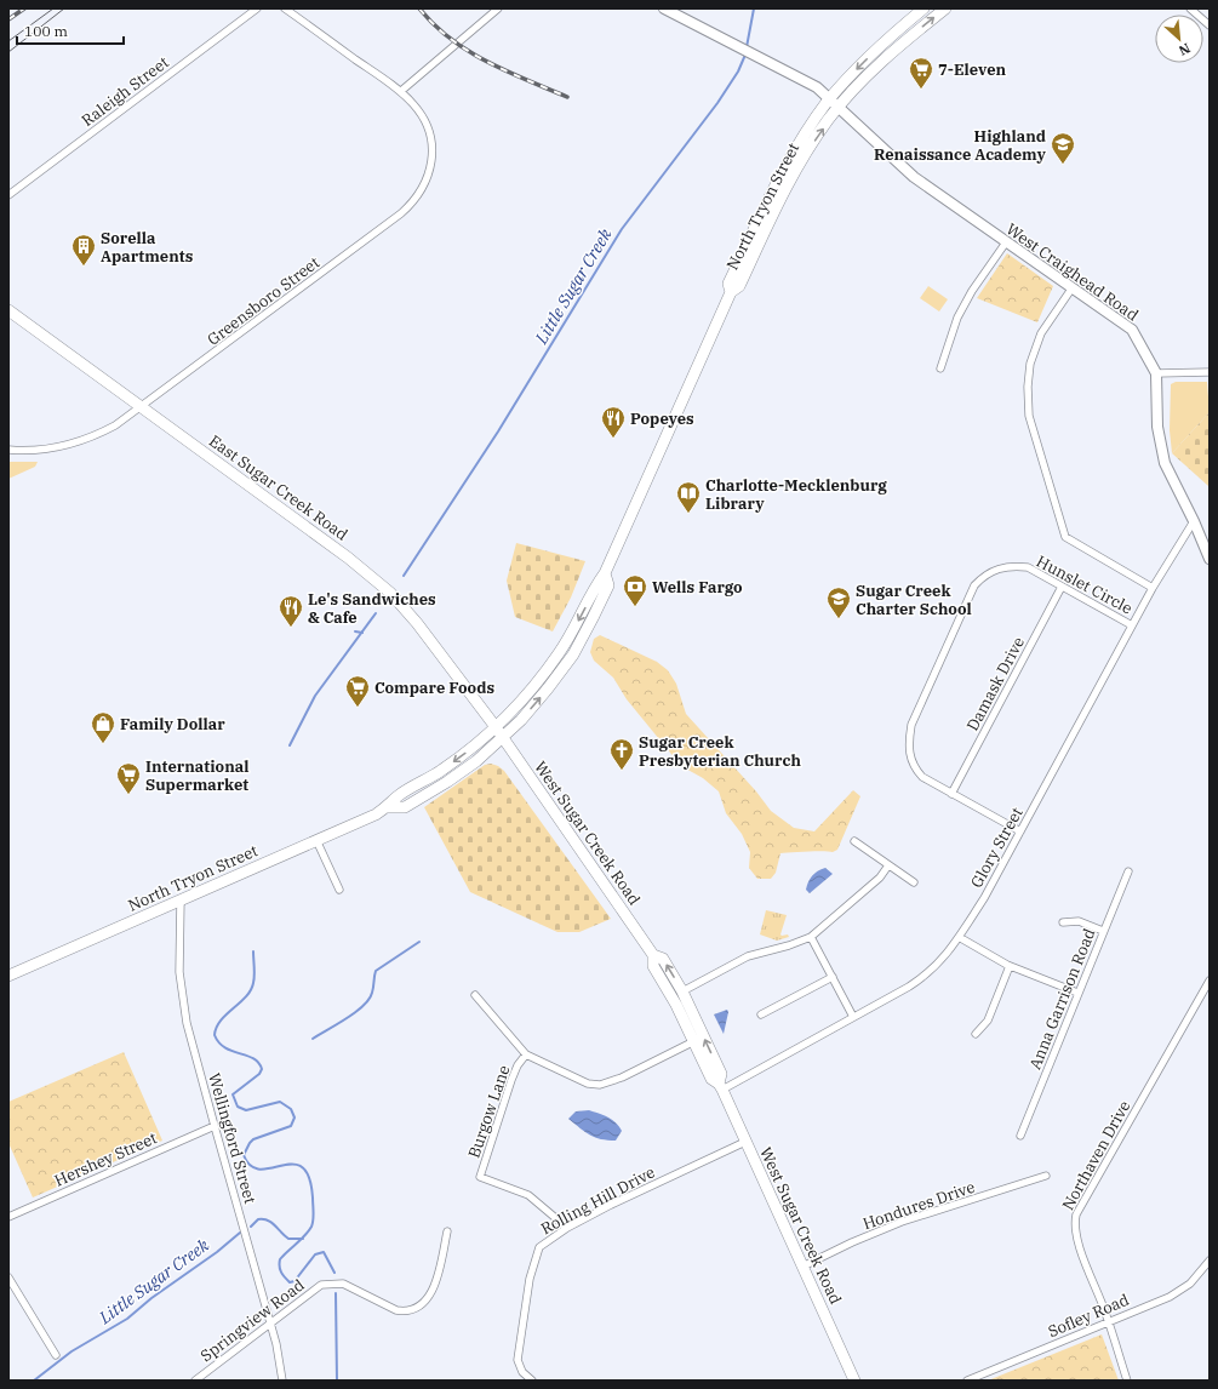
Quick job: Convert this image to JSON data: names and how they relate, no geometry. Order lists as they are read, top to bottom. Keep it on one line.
{"streets":{"main road":["North Tryon Street","East Sugar Creek Road","West Sugar Creek Road"],"street":["Raleigh Street","West Craighead Road","Greensboro Street","Hunslet Circle","Damask Drive","Glory Street","Anna Garrison Road","Burgow Lane","Wellingford Street","Northaven Drive","Hershey Street","Rolling Hill Drive","Hondures Drive","Sofley Road","Springview Road"]},"crossings":[["North Tryon Street","West Craighead Road"],["North Tryon Street","East Sugar Creek Road"],["North Tryon Street","West Sugar Creek Road"],["North Tryon Street","Wellingford Street"],["West Craighead Road","Glory Street"],["Greensboro Street","East Sugar Creek Road"],["East Sugar Creek Road","West Sugar Creek Road"],["Hunslet Circle","Damask Drive"],["Hunslet Circle","Glory Street"],["West Sugar Creek Road","Glory Street"],["West Sugar Creek Road","Rolling Hill Drive"],["West Sugar Creek Road","Hondures Drive"],["Burgow Lane","Rolling Hill Drive"],["Wellingford Street","Hershey Street"],["Wellingford Street","Springview Road"],["Northaven Drive","Sofley Road"]],"water":["Little Sugar Creek"],"places":{"supermarket":["7-Eleven","Compare Foods","International Supermarket"],"school or university":["Highland Renaissance Academy","Sugar Creek Charter School"],"building":["Sorella Apartments"],"restaurant":["Popeyes","Le's Sandwiches & Cafe"],"library":["Charlotte-Mecklenburg Library"],"bank":["Wells Fargo"],"shop":["Family Dollar"],"church":["Sugar Creek Presbyterian Church"]},"scale_bar":"100 m","north":"bottom right"}
